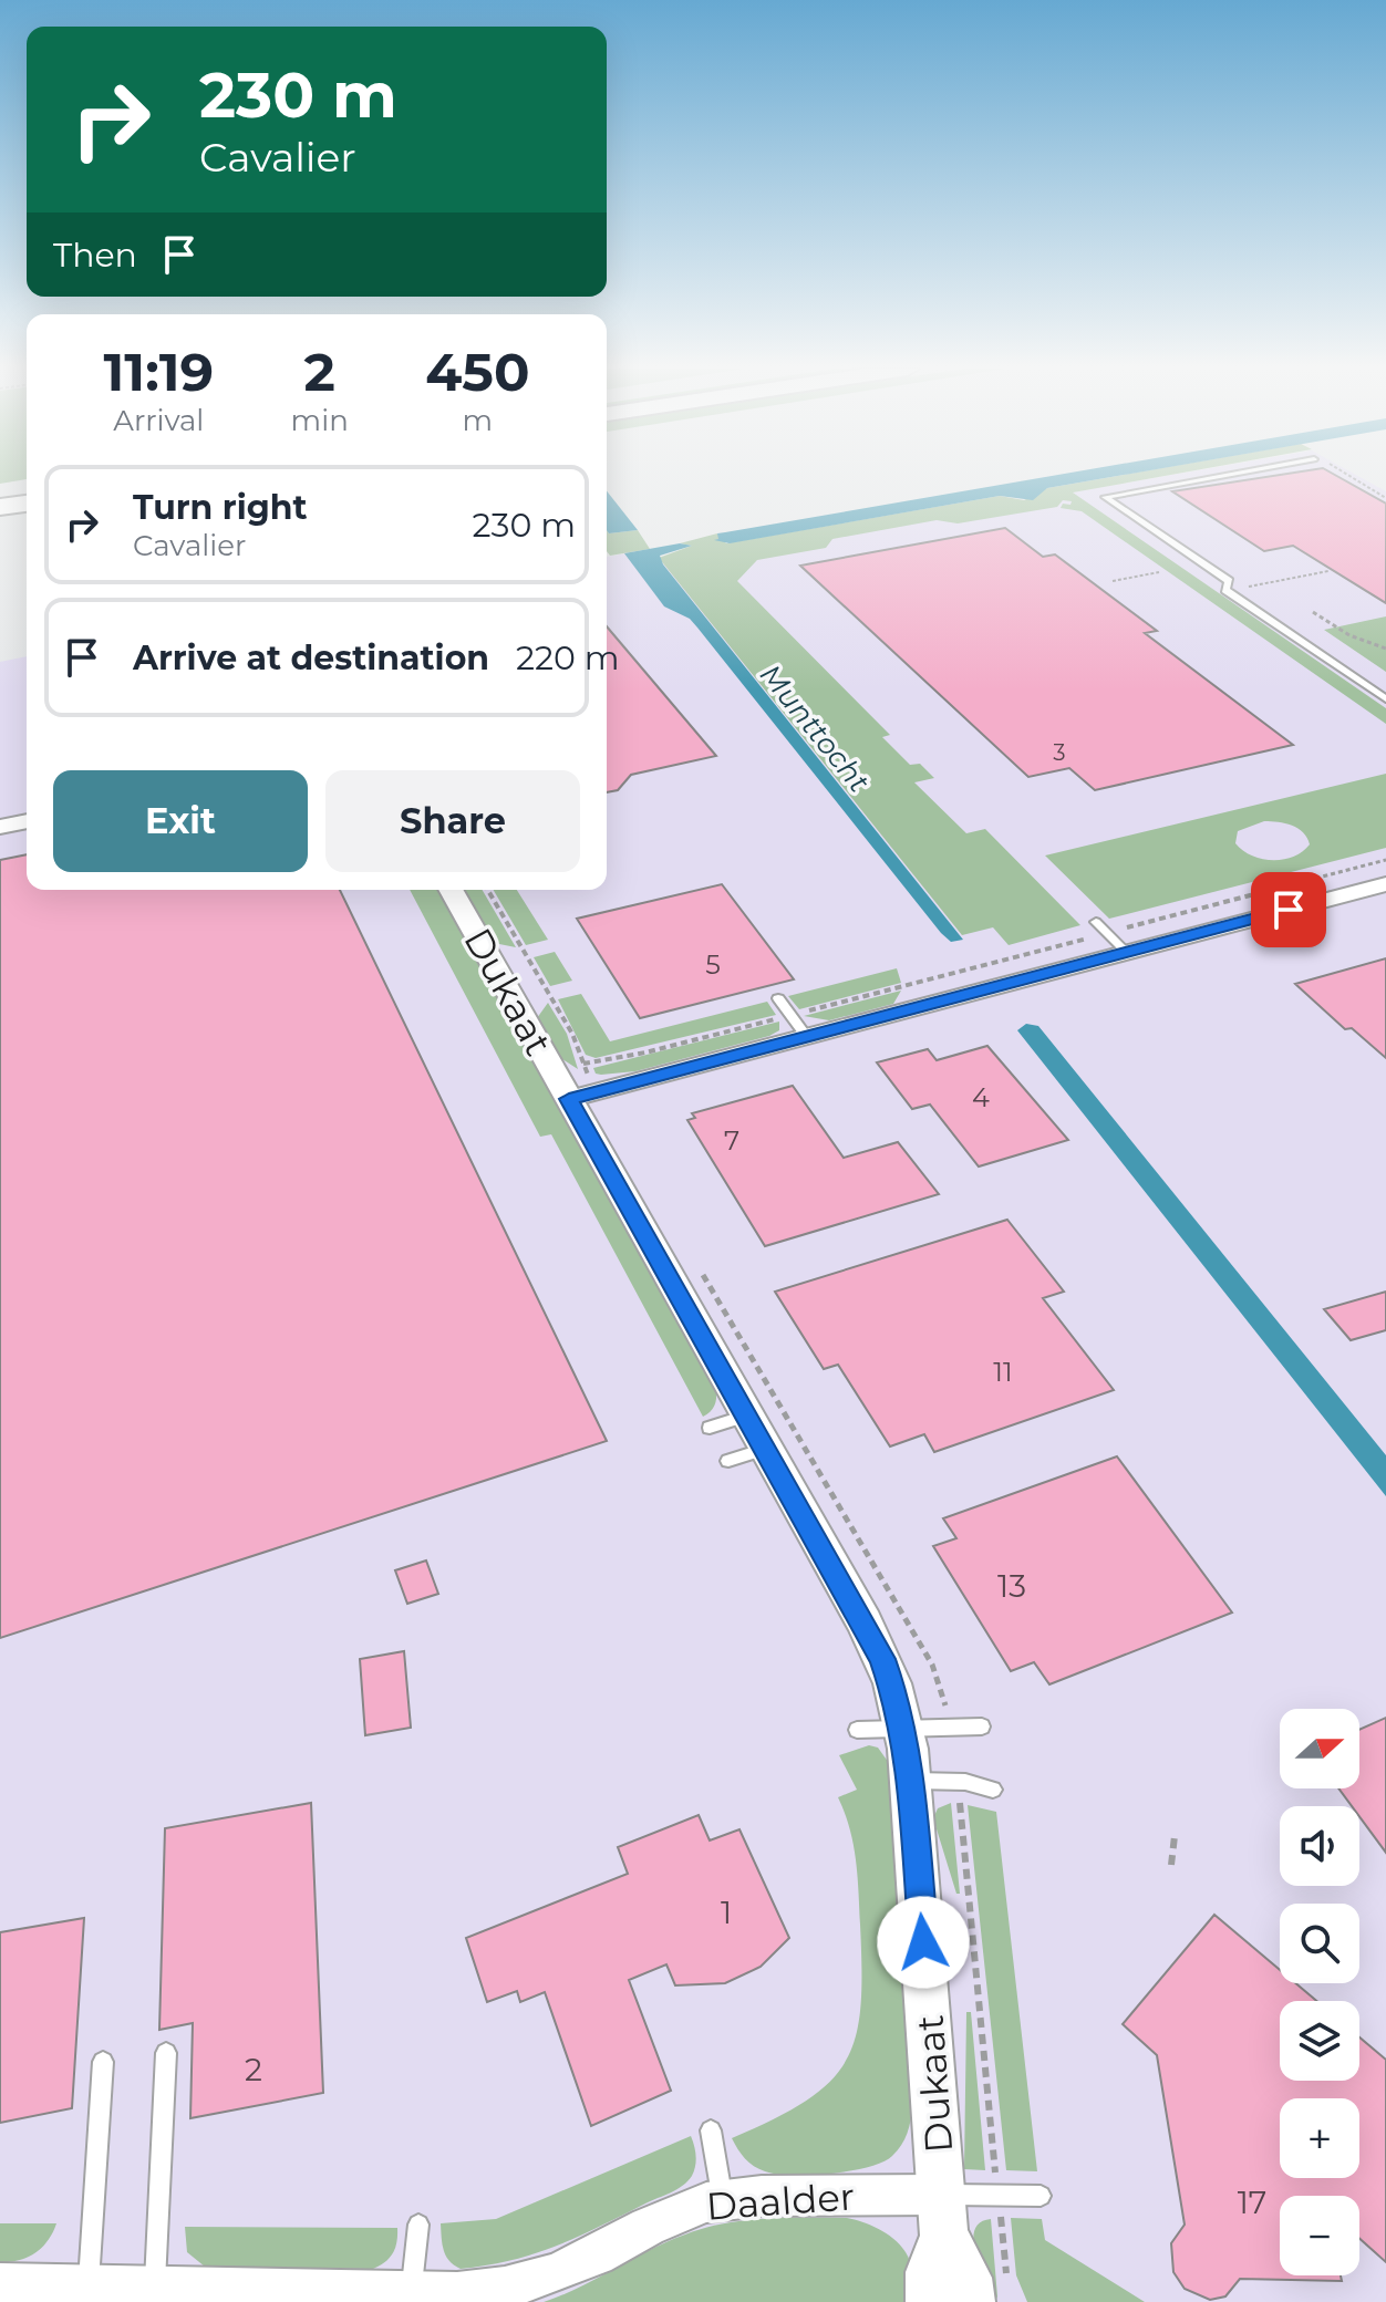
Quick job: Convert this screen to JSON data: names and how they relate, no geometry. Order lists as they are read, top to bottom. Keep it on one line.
{"streets":{"street":["Dukaat","Daalder"]},"crossings":[["Dukaat","Daalder"]],"water":["Munttocht"],"house_numbers":["3","5","4","7","11","13","1","2","17"],"north":"right","page":{"turn":["230 m","Cavalier"],"then":"Then","eta":["11:19","Arrival","2","min","450","m"],"list":[{"name":"Turn right","note":"Cavalier","value":"230 m"},{"name":"Arrive at destination","value":"220 m"}],"buttons":["Exit","Share"],"map_buttons":["+","−"]}}
